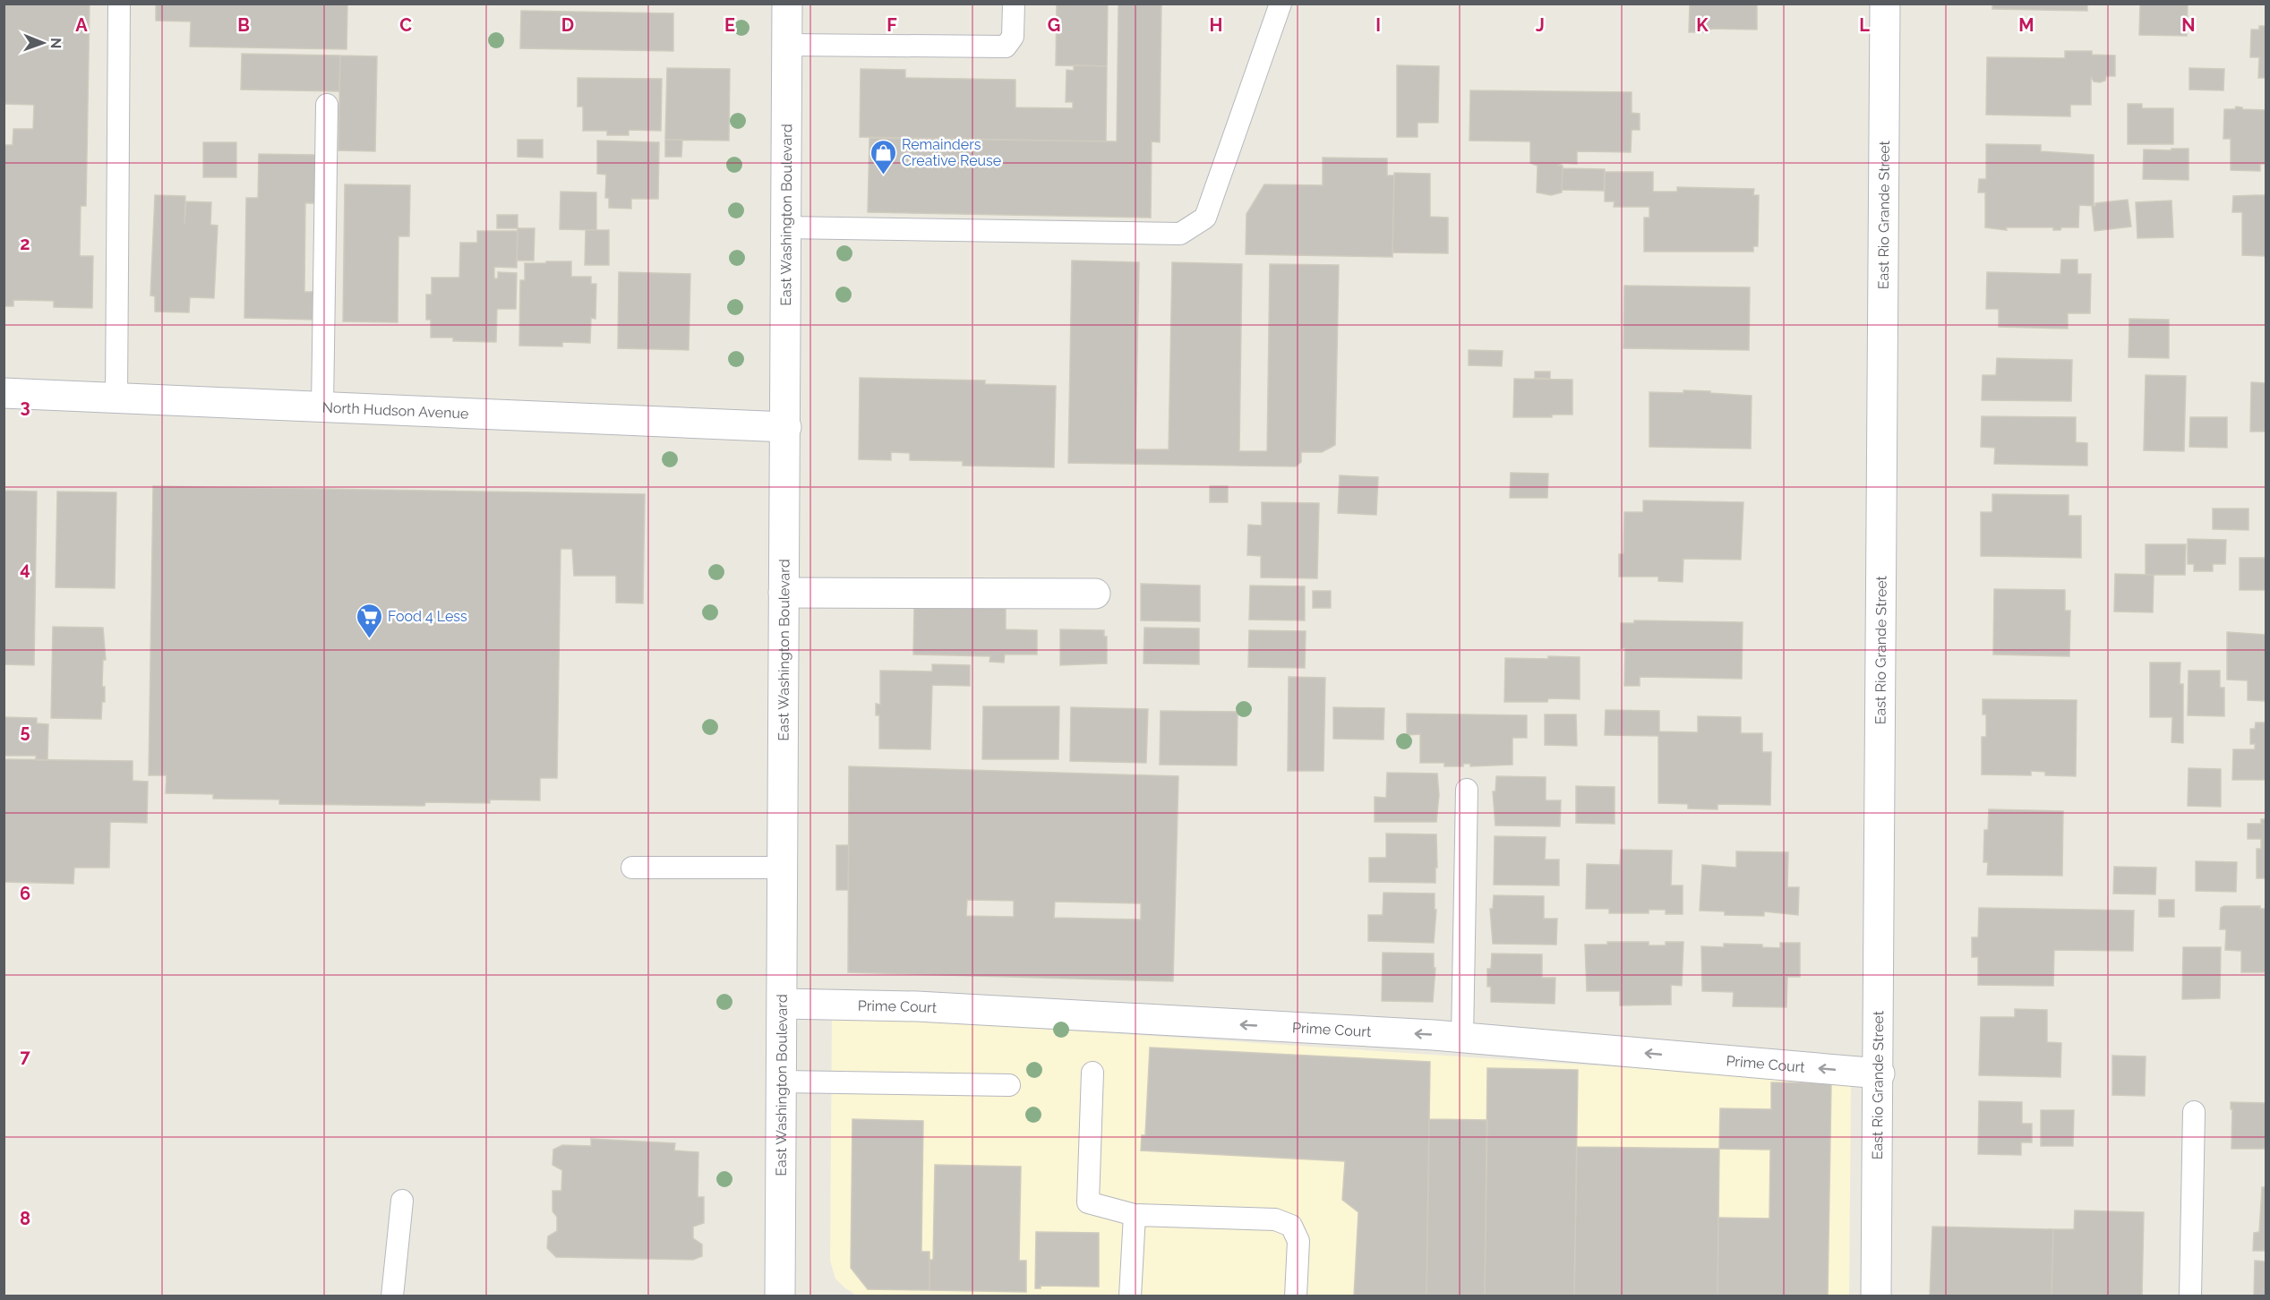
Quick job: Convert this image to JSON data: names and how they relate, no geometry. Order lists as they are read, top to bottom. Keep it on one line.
{"streets":{"street":["East Washington Boulevard","East Rio Grande Street","North Hudson Avenue","Prime Court"]},"crossings":[["East Washington Boulevard","North Hudson Avenue"],["East Washington Boulevard","Prime Court"],["East Rio Grande Street","Prime Court"]],"one_way":["Prime Court"],"places":{"shop":["Remainders Creative Reuse"],"supermarket":["Food 4 Less"]},"north":"right","grid":{"columns":["A","B","C","D","E","F","G","H","I","J","K","L","M","N"],"rows":["2","3","4","5","6","7","8"]}}
